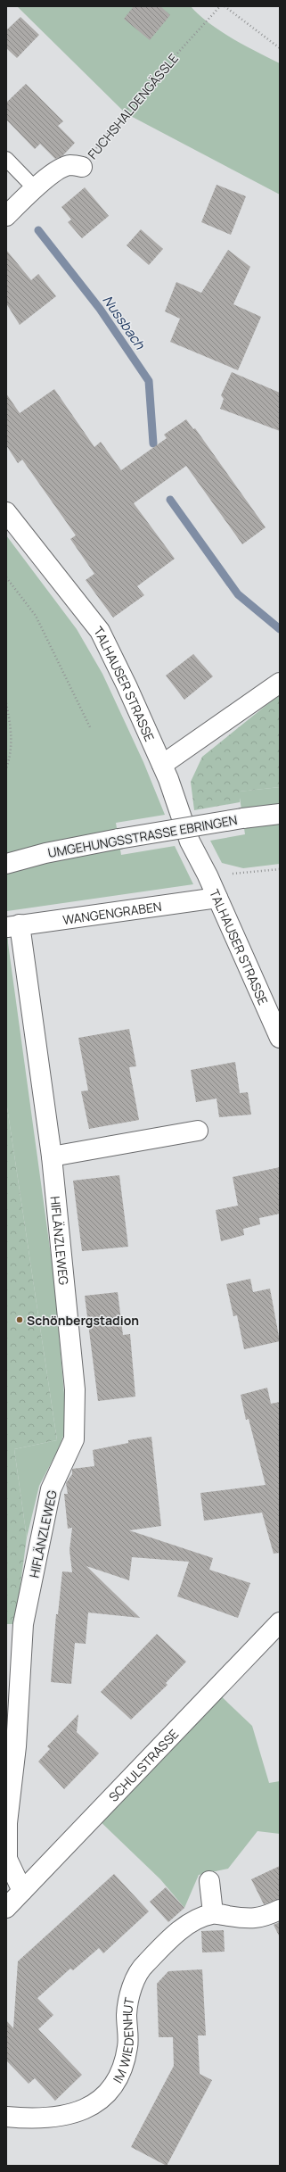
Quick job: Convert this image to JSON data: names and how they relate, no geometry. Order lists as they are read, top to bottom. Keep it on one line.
{"streets":{"street":["FUCHSHALDENGÄSSLE","TALHAUSER STRASSE","UMGEHUNGSSTRASSE EBRINGEN","WANGENGRABEN","HIFLÄNZLEWEG","SCHULSTRASSE","IM WIEDENHUT"]},"crossings":[["TALHAUSER STRASSE","WANGENGRABEN"],["WANGENGRABEN","HIFLÄNZLEWEG"],["HIFLÄNZLEWEG","SCHULSTRASSE"]],"water":["Nussbach"],"places":["Schönbergstadion"]}
